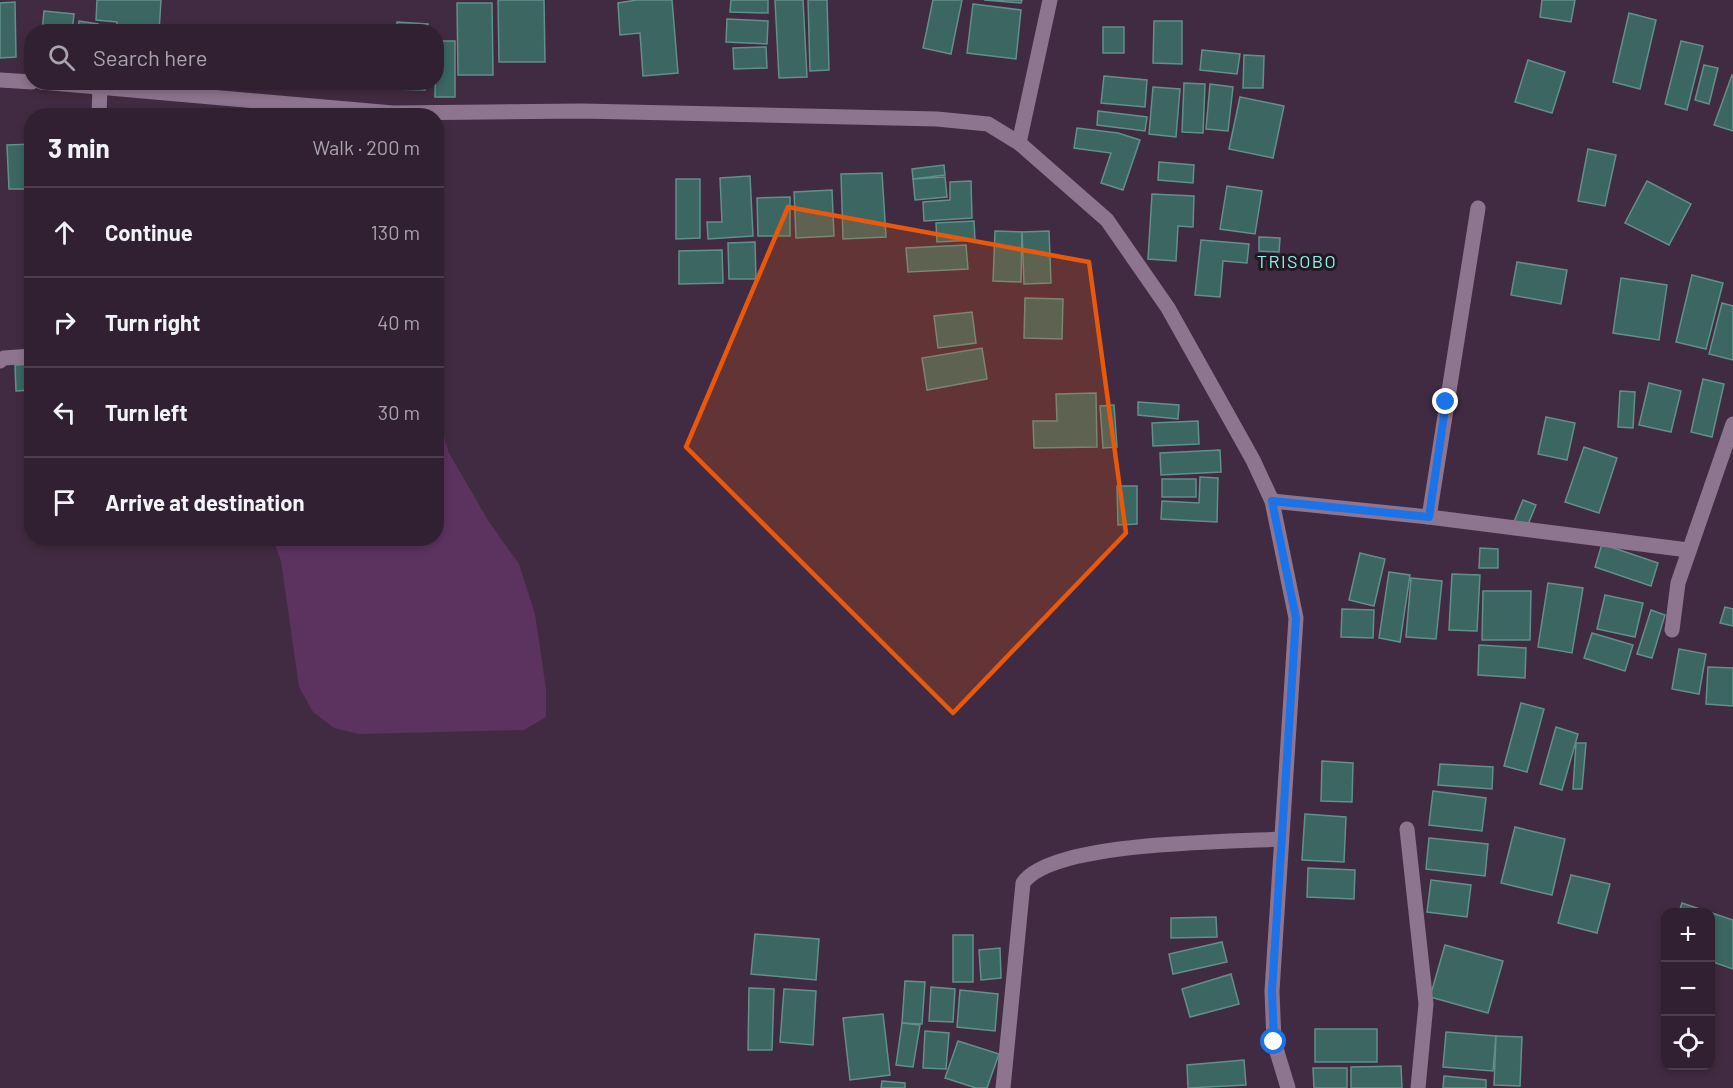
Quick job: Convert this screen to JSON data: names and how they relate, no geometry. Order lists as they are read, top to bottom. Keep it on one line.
{"districts":["TRISOBO"],"page":{"search":"Search here","heading":["3 min","Walk · 200 m"],"list":[["Continue","130 m"],["Turn right","40 m"],["Turn left","30 m"],"Arrive at destination"],"map_buttons":["+","−"]}}
